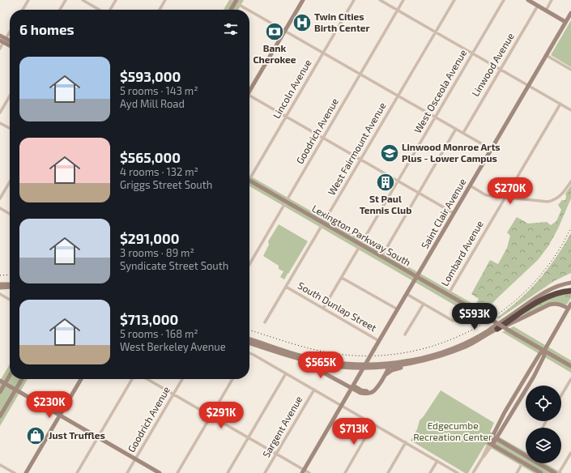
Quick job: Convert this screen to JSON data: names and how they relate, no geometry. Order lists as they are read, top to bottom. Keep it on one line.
{"streets":{"main road":["Saint Clair Avenue","Lexington Parkway South"],"street":["Linwood Avenue","Lincoln Avenue","West Osceola Avenue","Goodrich Avenue","West Fairmount Avenue","Lombard Avenue","South Dunlap Street","Sargent Avenue"]},"crossings":[["West Osceola Avenue","Lexington Parkway South"],["West Osceola Avenue","South Dunlap Street"],["Goodrich Avenue","Lexington Parkway South"],["West Fairmount Avenue","Lexington Parkway South"],["West Fairmount Avenue","South Dunlap Street"],["Saint Clair Avenue","Lexington Parkway South"],["Saint Clair Avenue","South Dunlap Street"],["Lexington Parkway South","Lombard Avenue"]],"parks":["Edgecumbe Recreation Center"],"places":{"hospital":["Twin Cities Birth Center"],"bank":["Bank Cherokee"],"school or university":["Linwood Monroe Arts Plus - Lower Campus"],"building":["St Paul Tennis Club"],"shop":["Just Truffles"]},"page":{"heading":"6 homes","list":[{"name":"$593,000","note":"5 rooms · 143 m² · Ayd Mill Road"},{"name":"$565,000","note":"4 rooms · 132 m² · Griggs Street South"},{"name":"$291,000","note":"3 rooms · 89 m² · Syndicate Street South"},{"name":"$713,000","note":"5 rooms · 168 m² · West Berkeley Avenue"}],"price":["$270K","$593K","$565K","$230K","$291K","$713K"]}}
